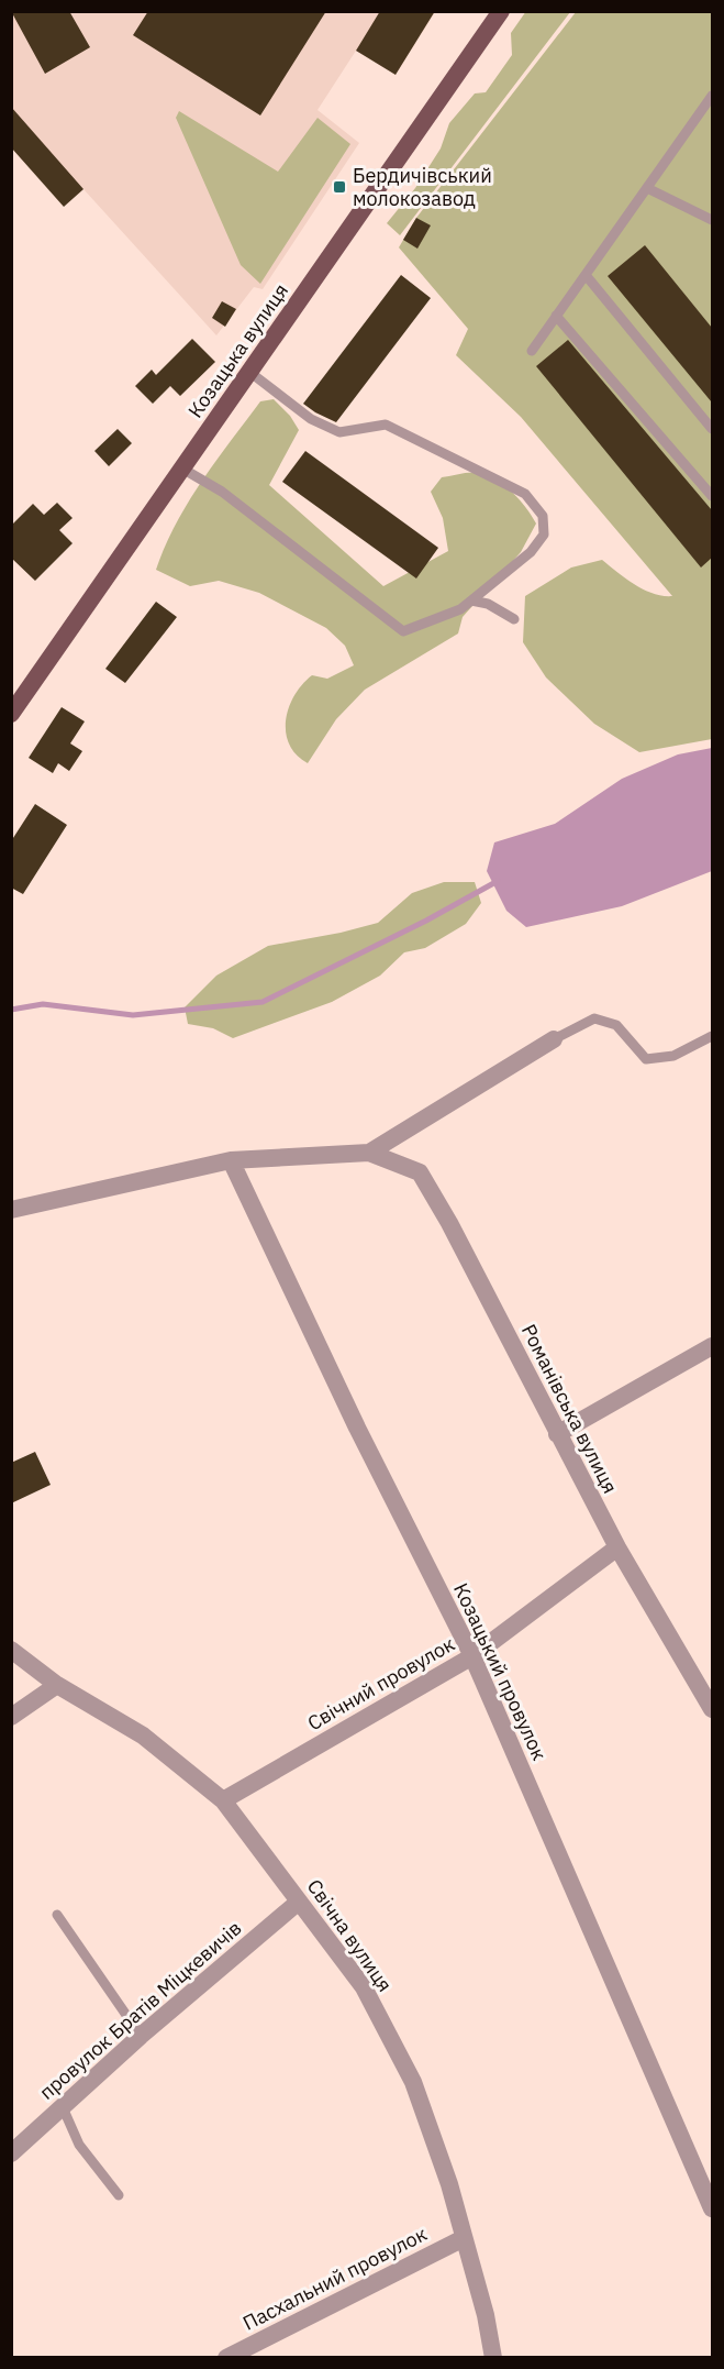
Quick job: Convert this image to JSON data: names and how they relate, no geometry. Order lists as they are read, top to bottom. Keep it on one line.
{"streets":{"main road":["Козацька вулиця"],"street":["Романівська вулиця","Козацький провулок","Свічний провулок","Свічна вулиця","провулок Братів Міцкевичів","Пасхальний провулок"]},"crossings":[["Романівська вулиця","Козацький провулок"],["Романівська вулиця","Свічний провулок"],["Козацький провулок","Свічний провулок"],["Свічний провулок","Свічна вулиця"],["Свічна вулиця","провулок Братів Міцкевичів"],["Свічна вулиця","Пасхальний провулок"]],"places":{"transit":["Бердичівський молокозавод"]}}
